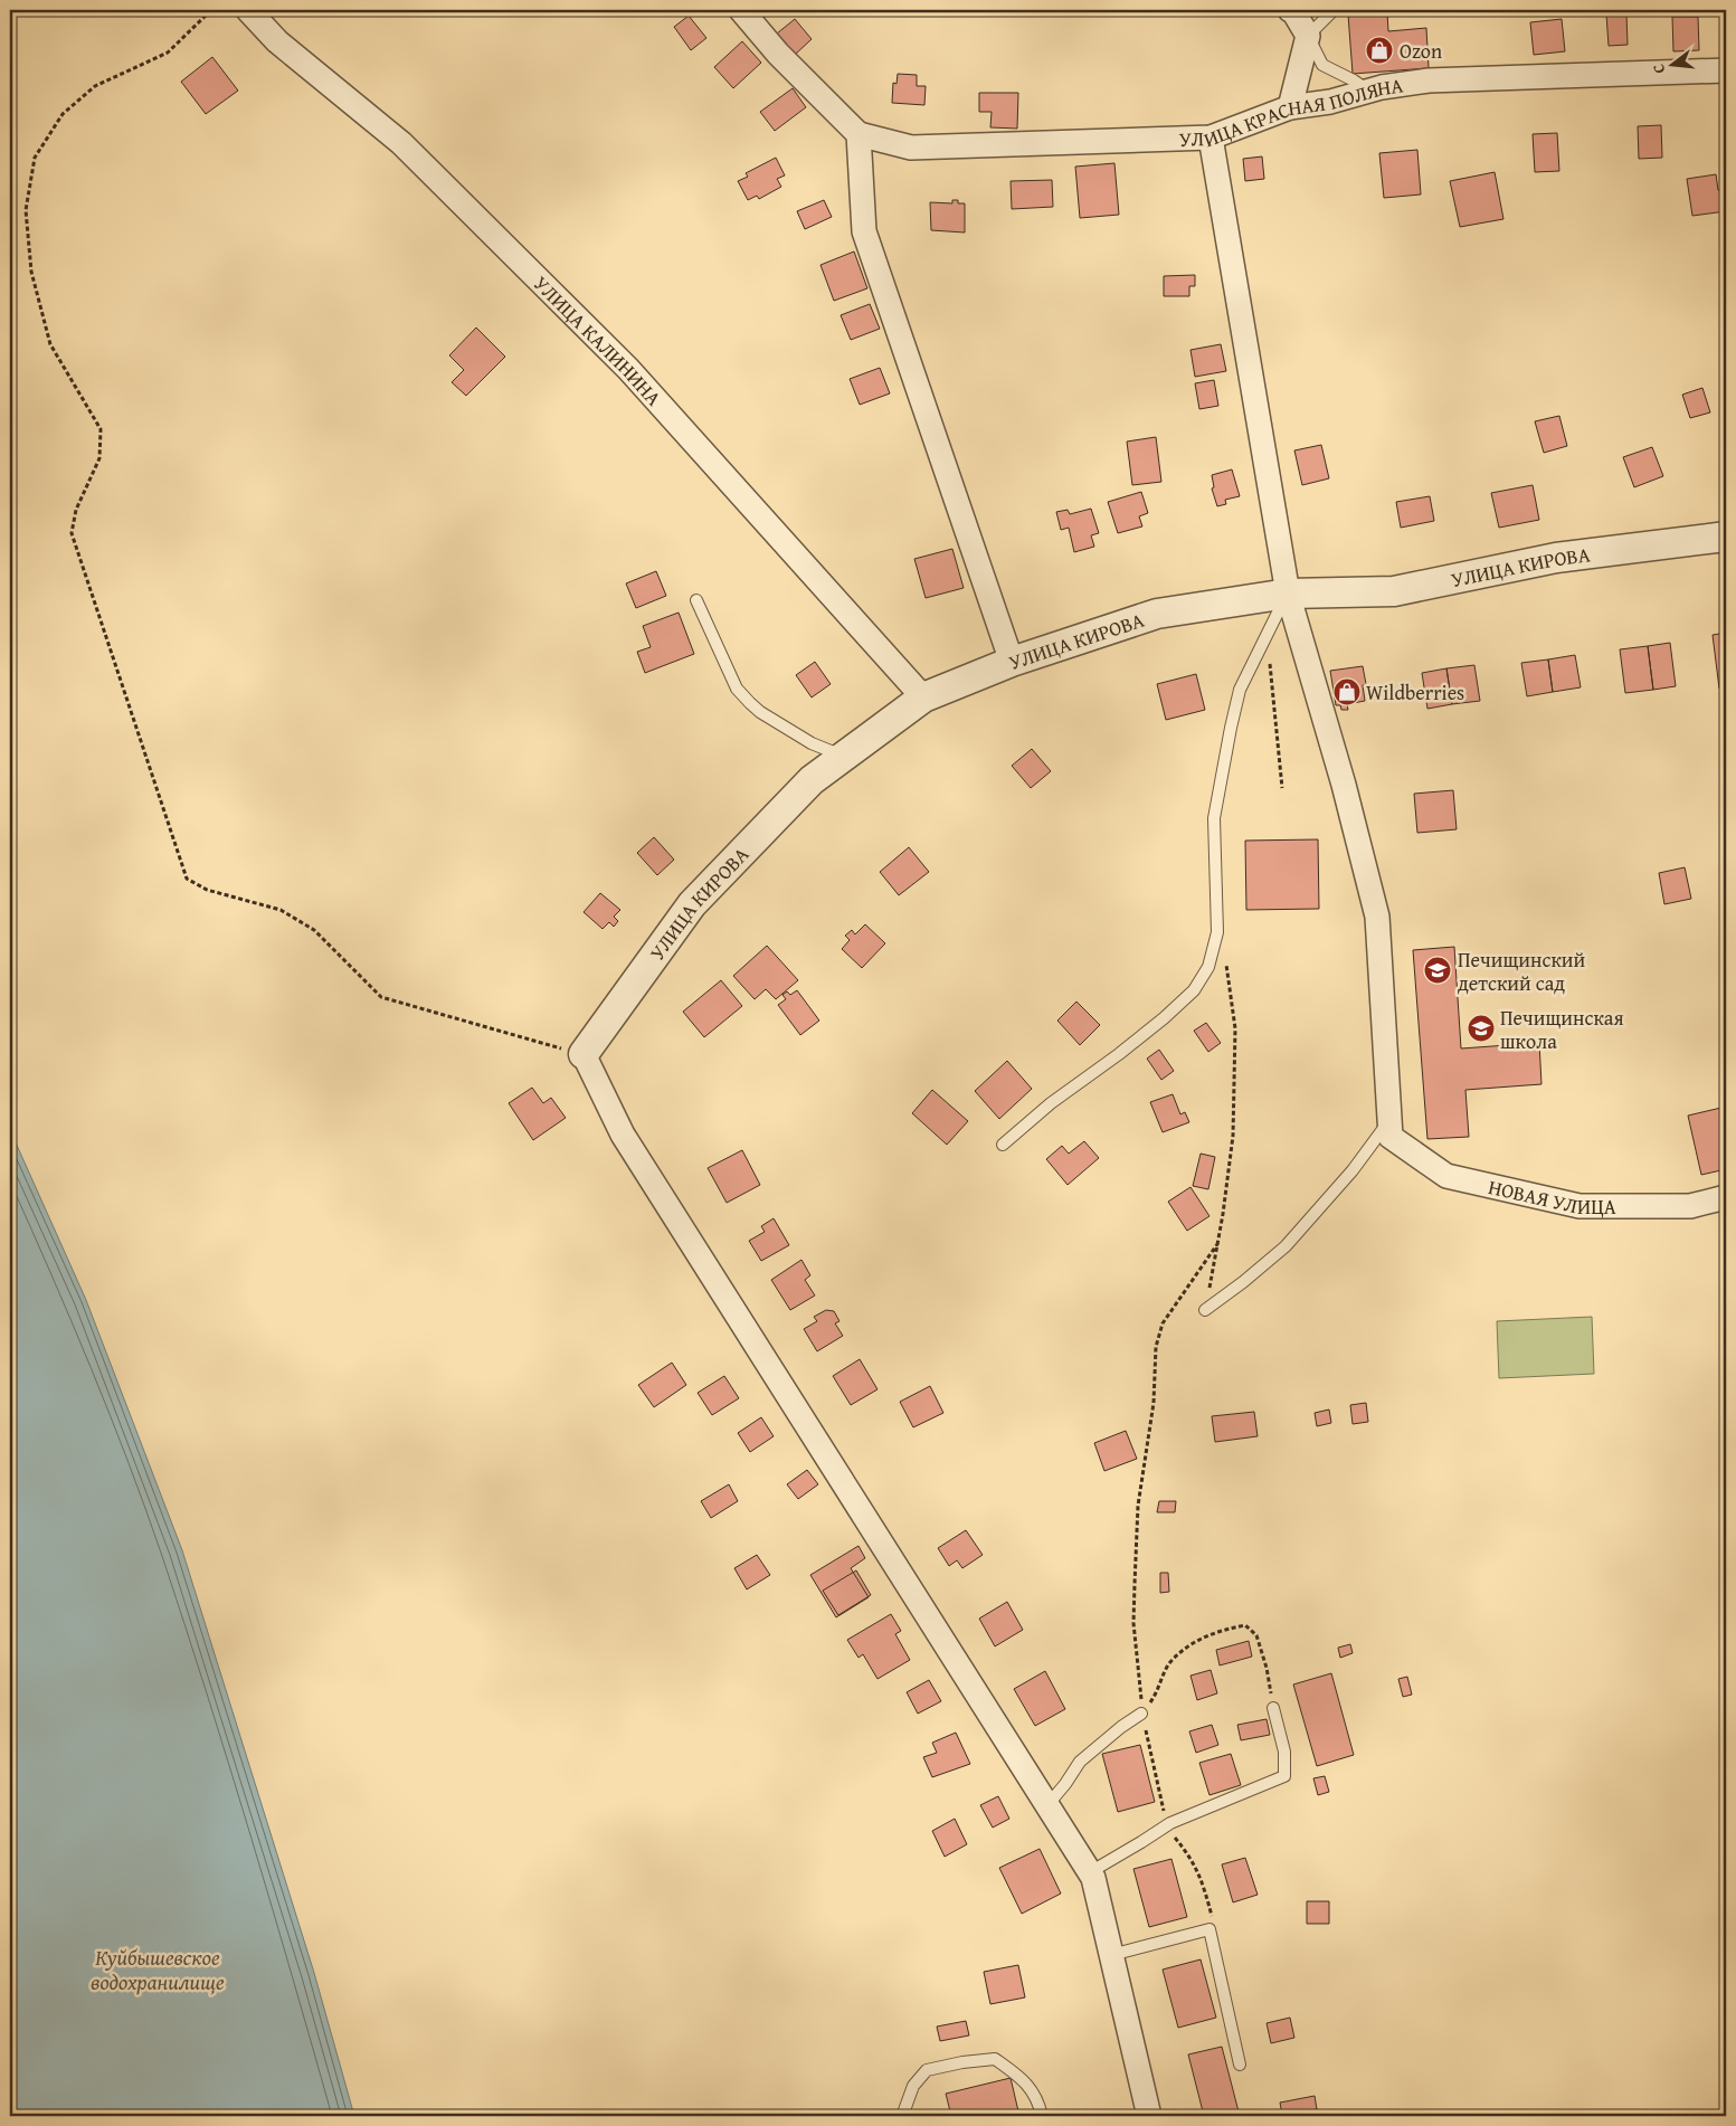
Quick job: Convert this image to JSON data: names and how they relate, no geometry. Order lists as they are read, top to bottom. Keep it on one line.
{"streets":{"street":["УЛИЦА КРАСНАЯ ПОЛЯНА","УЛИЦА КАЛИНИНА","УЛИЦА КИРОВА","НОВАЯ УЛИЦА"]},"crossings":[["УЛИЦА КАЛИНИНА","УЛИЦА КИРОВА"]],"water":["Куйбышевское водохранилище"],"places":{"shop":["Ozon","Wildberries"],"school or university":["Печищинский детский сад","Печищинская школа"]},"north":"left"}
